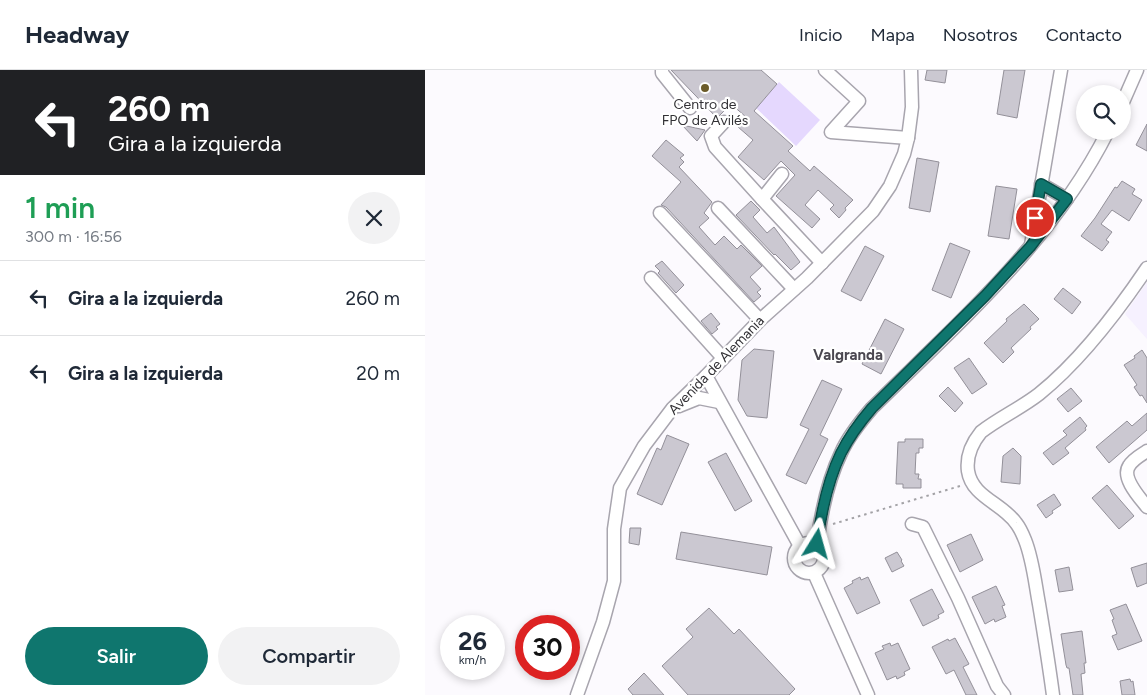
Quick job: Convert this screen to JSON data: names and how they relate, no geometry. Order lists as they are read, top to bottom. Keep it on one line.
{"streets":{"street":["Avenida de Alemania"]},"districts":["Valgranda"],"places":["Centro de FPO de Avilés"],"page":{"header":"Headway","nav":["Inicio","Mapa","Nosotros","Contacto"],"turn":["260 m","Gira a la izquierda"],"heading":["1 min","300 m · 16:56"],"list":[{"name":"Gira a la izquierda","value":"260 m"},{"name":"Gira a la izquierda","value":"20 m"}],"speed":"26 km/h","limit":"30","buttons":["Salir","Compartir"]}}
